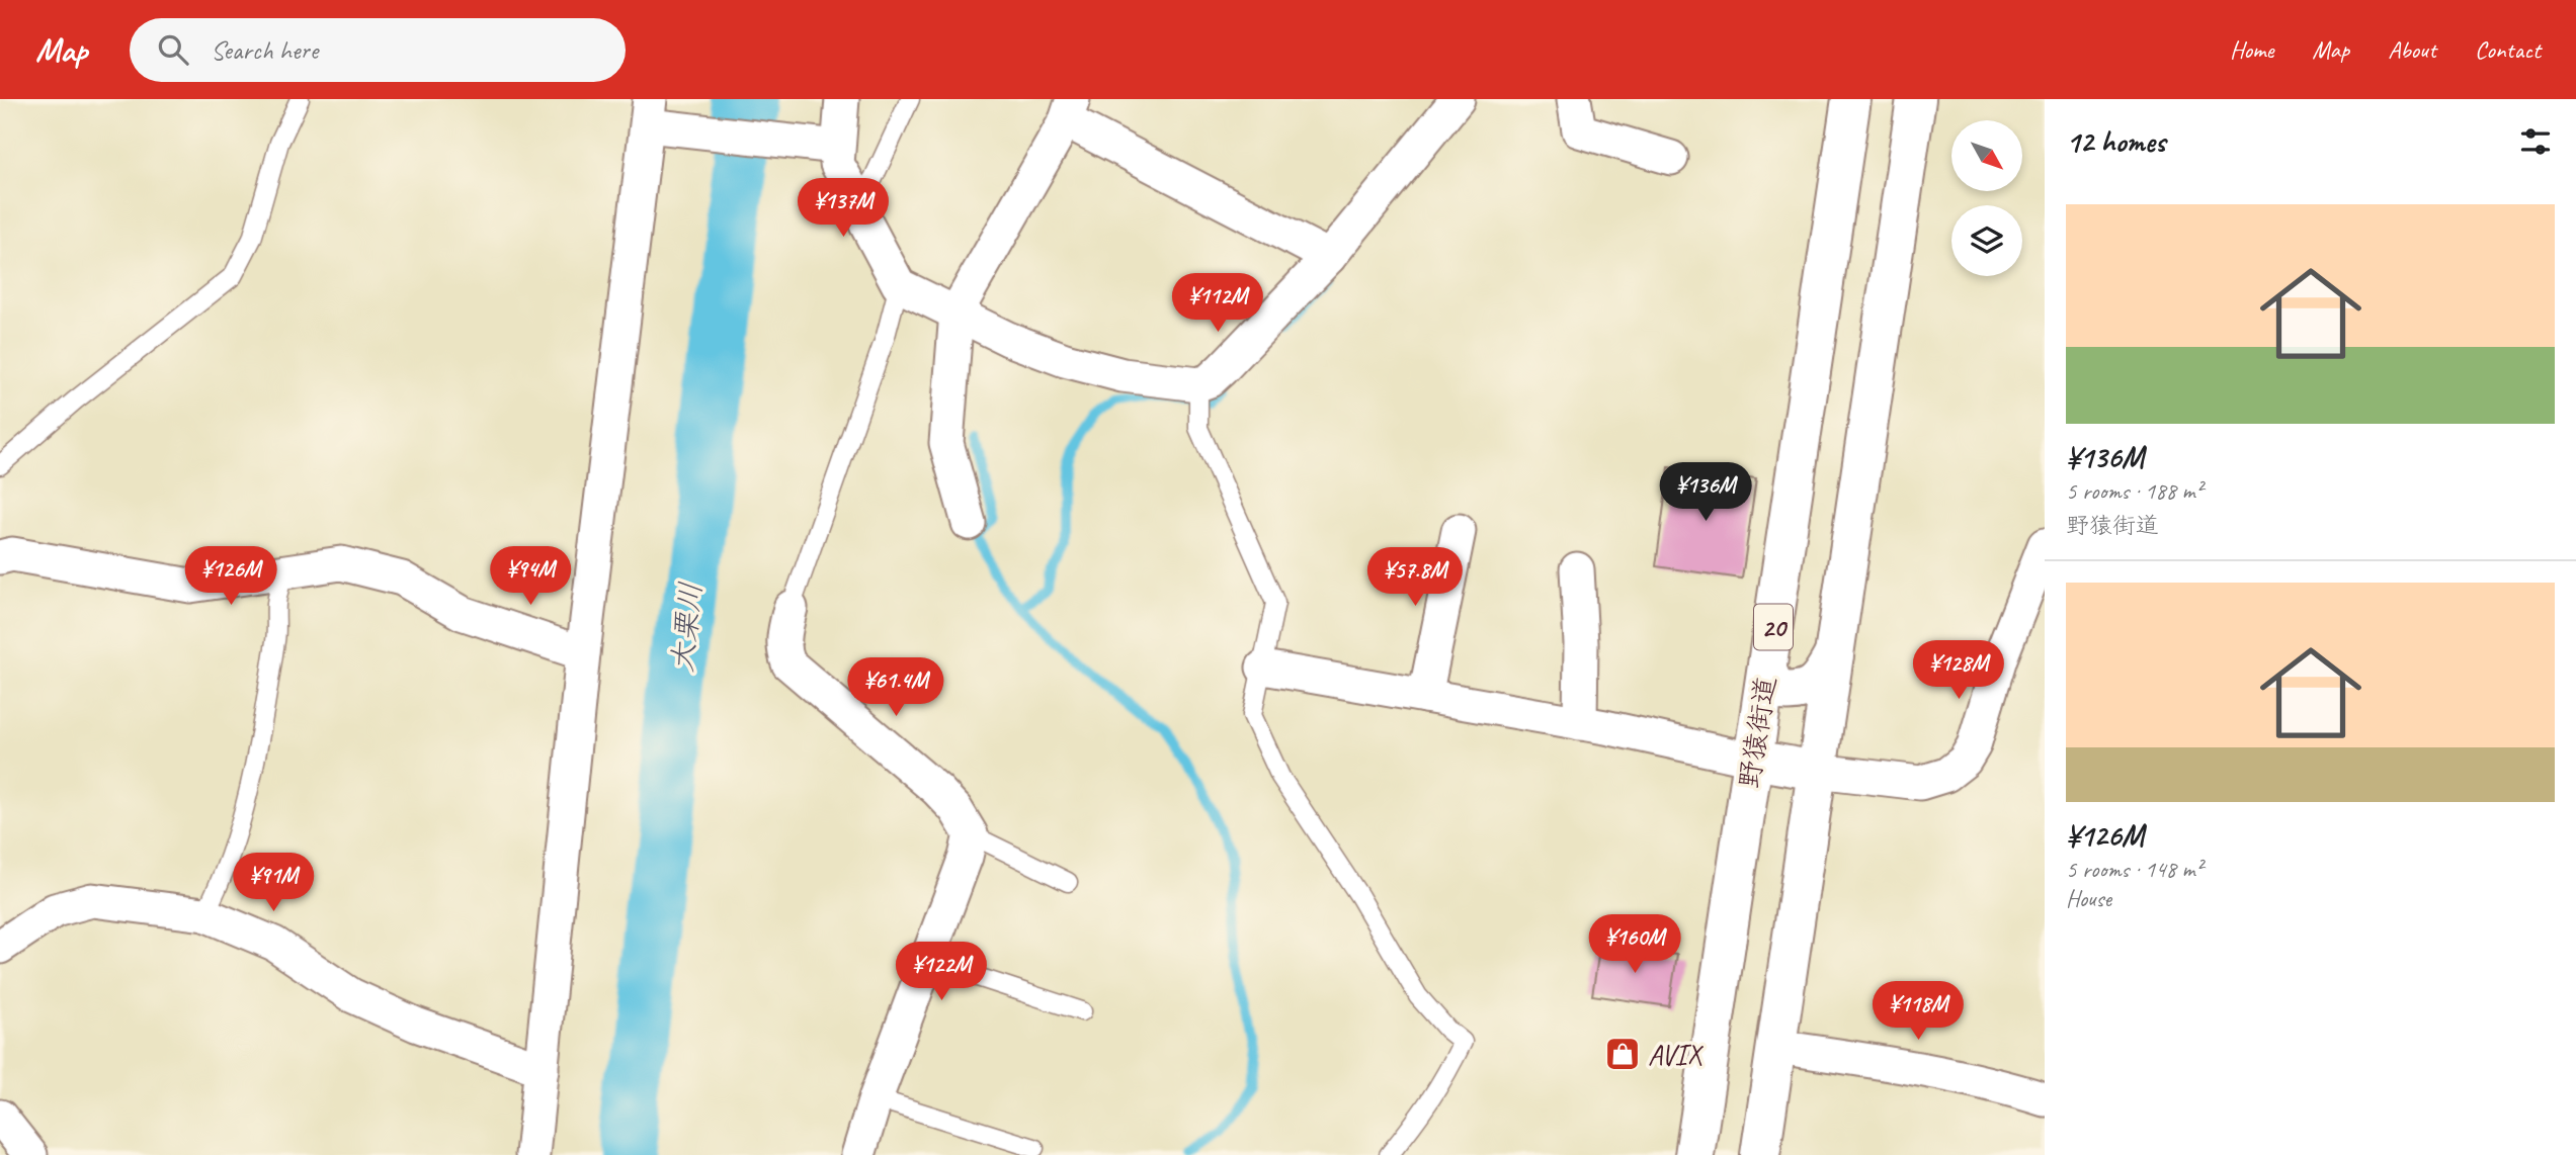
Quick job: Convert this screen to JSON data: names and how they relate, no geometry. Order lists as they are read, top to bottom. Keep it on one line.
{"streets":{"main road":["20","野猿街道"]},"water":["大栗川"],"places":{"shop":["AVIX"]},"north":"bottom right","page":{"header":"Map","search":"Search here","nav":["Home","Map","About","Contact"],"heading":"12 homes","price":["¥137M","¥112M","¥136M","¥126M","¥94M","¥57.8M","¥128M","¥61.4M","¥91M","¥160M","¥122M","¥118M"],"list":[{"name":"¥136M","note":"5 rooms · 188 m² · 野猿街道"},{"name":"¥126M","note":"5 rooms · 148 m² · House"}]}}
